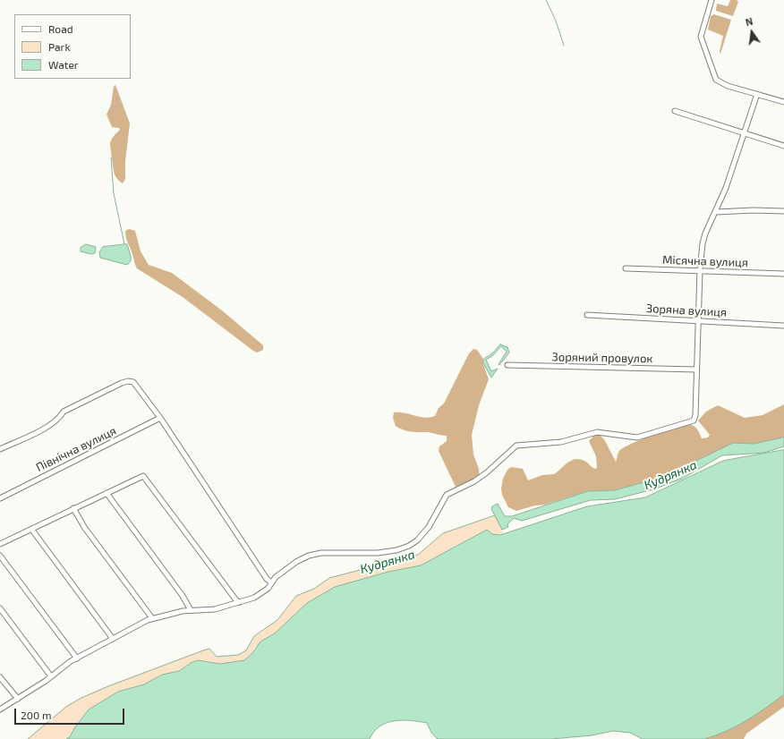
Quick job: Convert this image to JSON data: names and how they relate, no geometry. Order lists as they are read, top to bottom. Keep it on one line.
{"streets":{"street":["Місячна вулиця","Зоряна вулиця","Зоряний провулок","Північна вулиця"]},"water":["Кудрянка"],"legend":["Road","Park","Water"],"scale_bar":"200 m","north":"top"}
